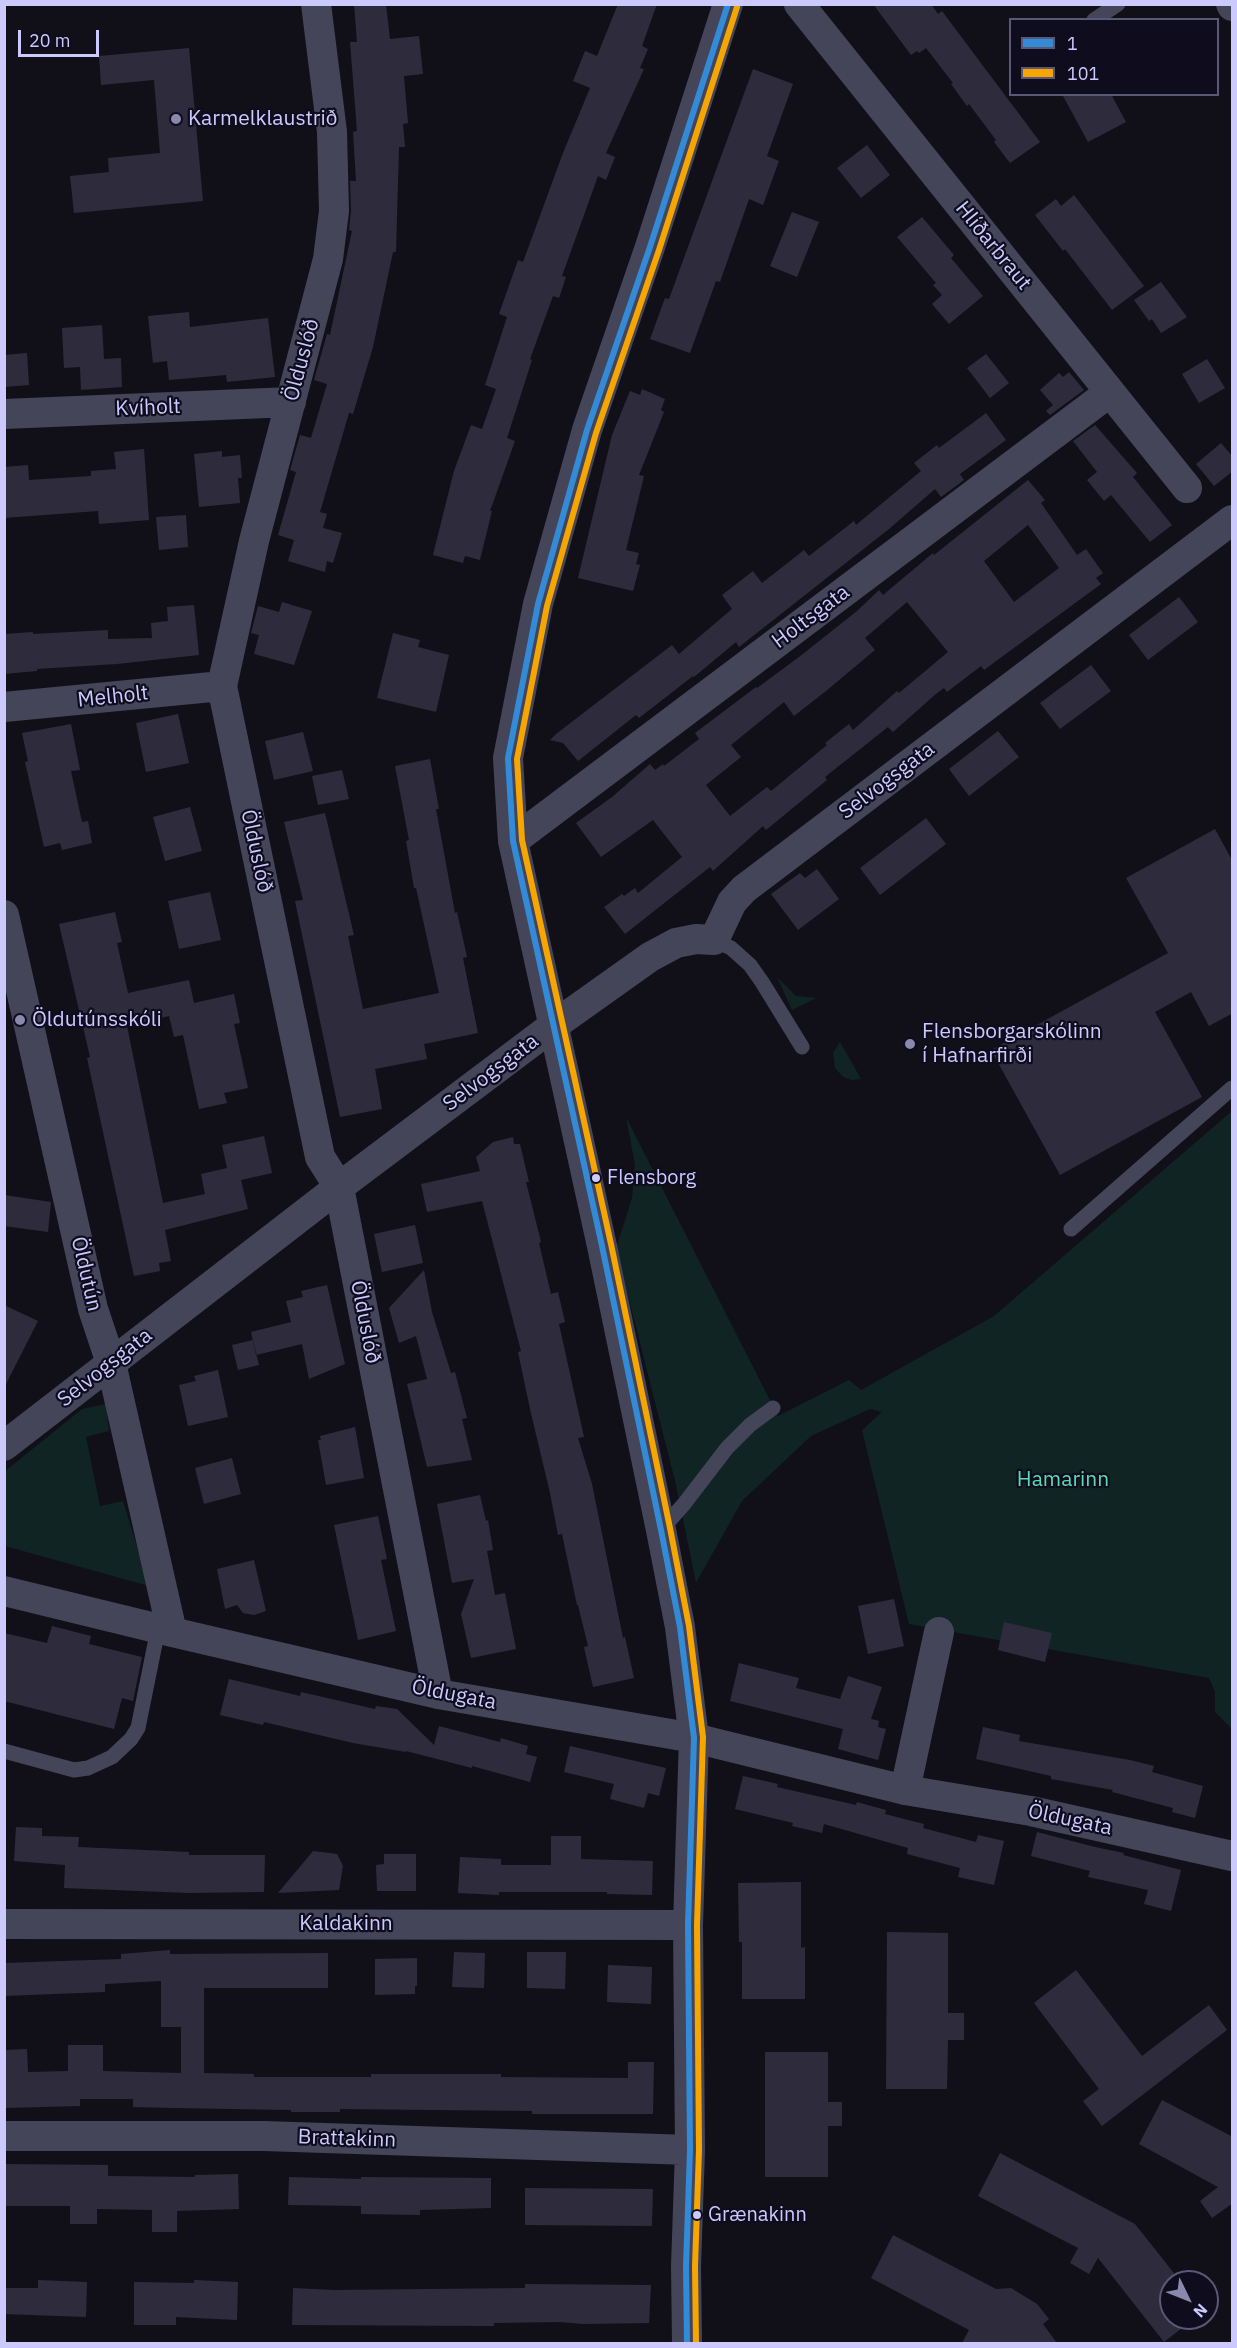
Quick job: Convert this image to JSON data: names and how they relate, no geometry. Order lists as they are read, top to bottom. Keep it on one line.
{"streets":{"street":["Hlíðarbraut","Ölduslóð","Kvíholt","Holtsgata","Melholt","Selvogsgata","Öldutún","Öldugata","Kaldakinn","Brattakinn"]},"crossings":[["Hlíðarbraut","Holtsgata"],["Ölduslóð","Kvíholt"],["Ölduslóð","Melholt"],["Ölduslóð","Selvogsgata"],["Ölduslóð","Öldugata"],["Selvogsgata","Öldutún"],["Öldutún","Öldugata"]],"parks":["Hamarinn"],"places":["Karmelklaustrið","Öldutúnsskóli","Flensborgarskólinn í Hafnarfirði","Flensborg","Grænakinn"],"lines":["transit line 1","transit line 101"],"legend":["1","101"],"scale_bar":"20 m","north":"bottom right"}
